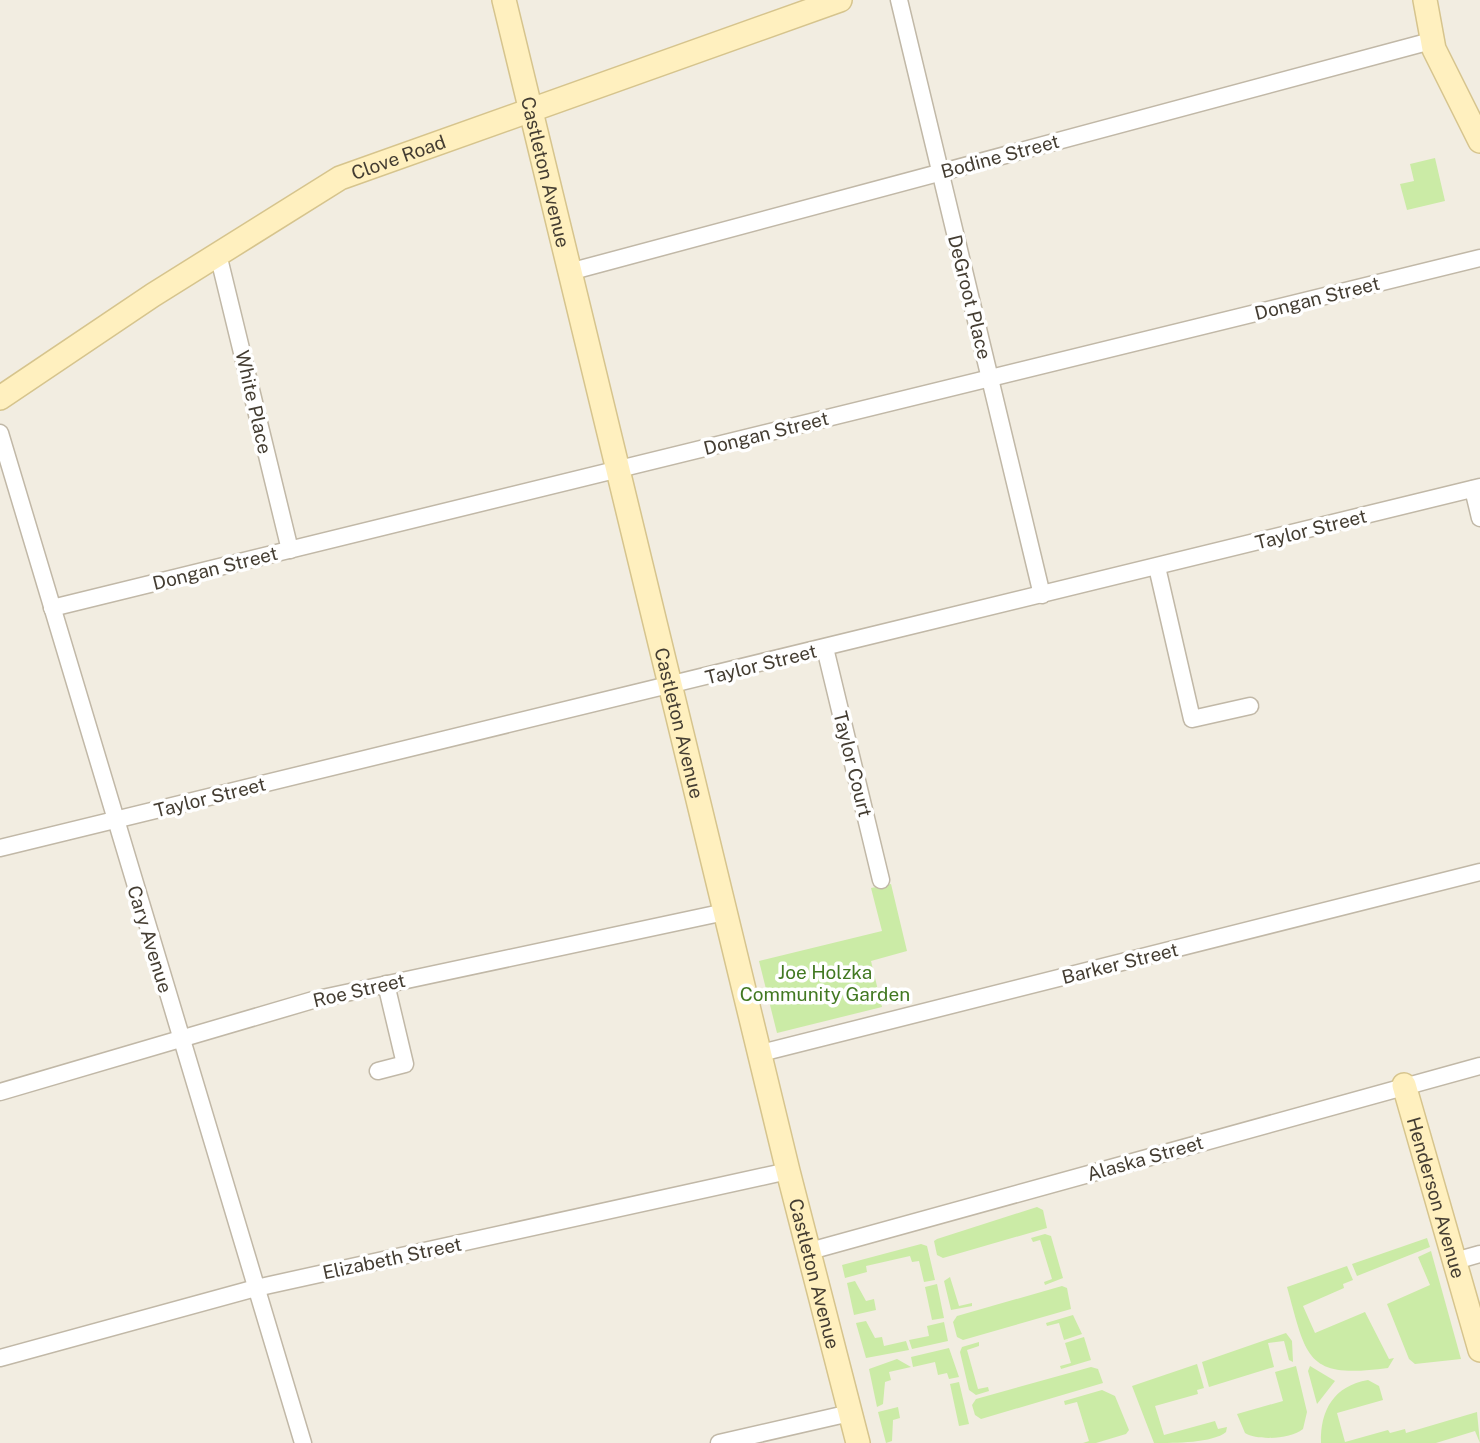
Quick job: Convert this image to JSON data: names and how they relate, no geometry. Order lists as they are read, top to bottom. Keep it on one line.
{"streets":{"street":["Clove Road","Bodine Street","Castleton Avenue","DeGroot Place","Dongan Street","White Place","Taylor Street","Taylor Court","Cary Avenue","Barker Street","Roe Street","Alaska Street","Henderson Avenue","Elizabeth Street"]},"crossings":[["Clove Road","Castleton Avenue"],["Clove Road","White Place"],["Bodine Street","Castleton Avenue"],["Bodine Street","DeGroot Place"],["Castleton Avenue","Dongan Street"],["Castleton Avenue","Taylor Street"],["Castleton Avenue","Barker Street"],["Castleton Avenue","Roe Street"],["Castleton Avenue","Alaska Street"],["Castleton Avenue","Elizabeth Street"],["DeGroot Place","Dongan Street"],["DeGroot Place","Taylor Street"],["Dongan Street","White Place"],["Dongan Street","Cary Avenue"],["Taylor Street","Taylor Court"],["Taylor Street","Cary Avenue"],["Cary Avenue","Roe Street"],["Cary Avenue","Elizabeth Street"],["Alaska Street","Henderson Avenue"]],"parks":["Joe Holzka Community Garden"]}
